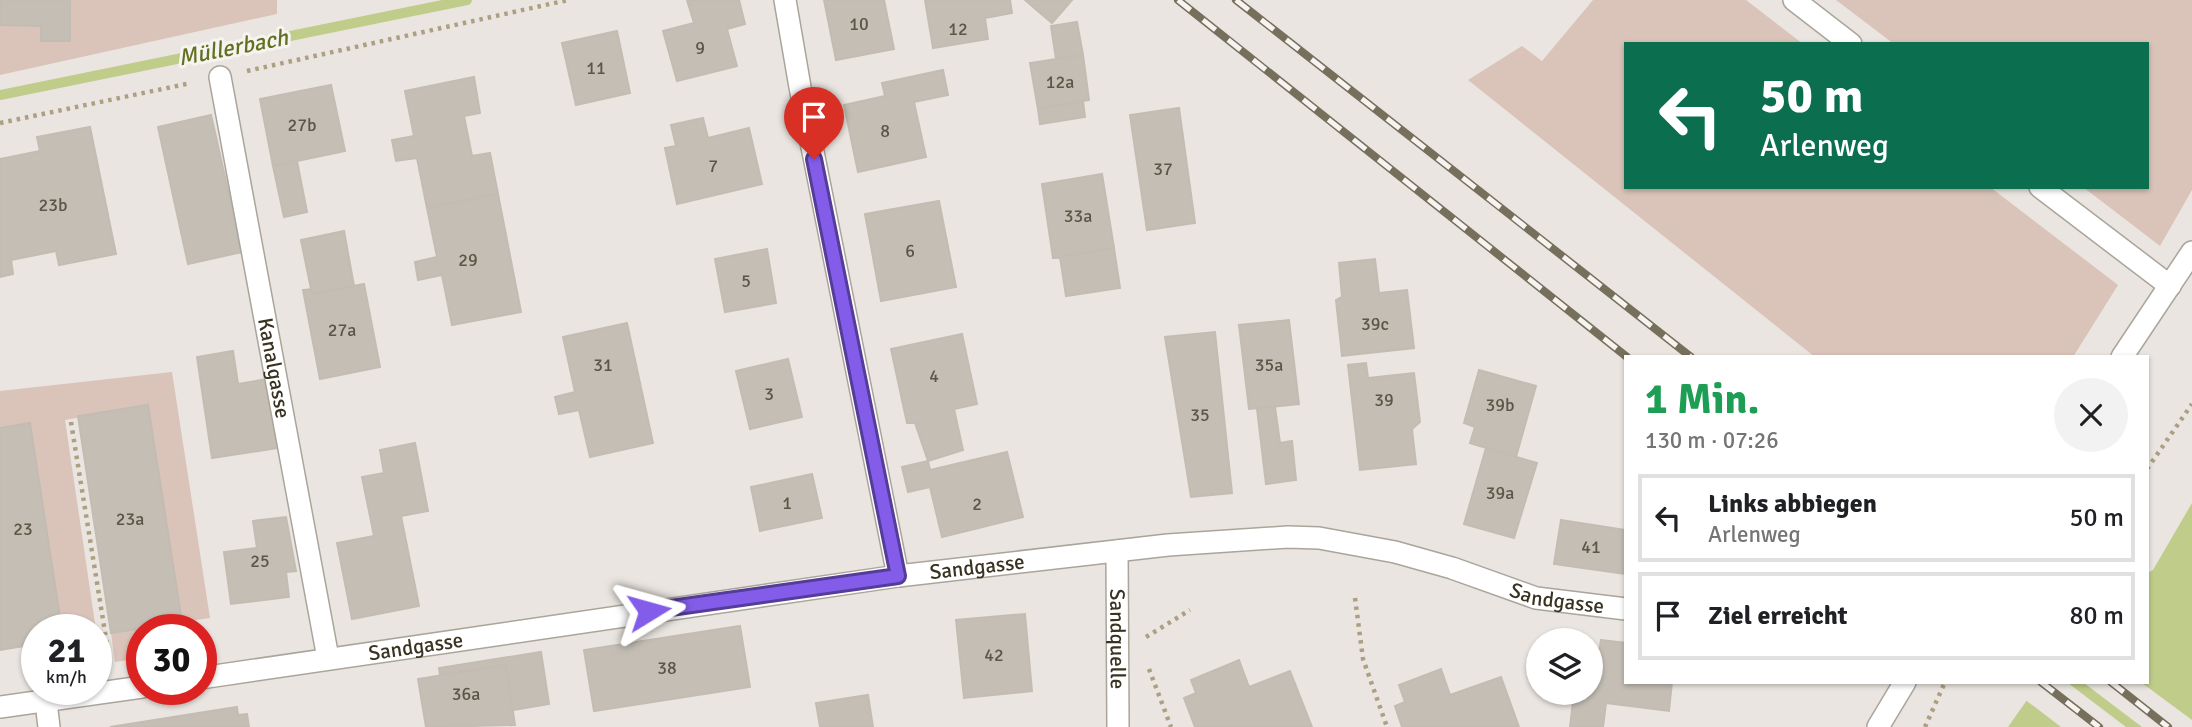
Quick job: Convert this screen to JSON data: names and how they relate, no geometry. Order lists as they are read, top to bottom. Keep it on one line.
{"streets":{"street":["Kanalgasse","Sandgasse","Sandquelle"]},"crossings":[["Kanalgasse","Sandgasse"],["Sandgasse","Sandquelle"]],"water":["Müllerbach"],"house_numbers":["10","12","9","11","12a","27b","8","7","37","23b","33a","6","29","5","39c","27a","31","35a","4","3","39","39b","35","39a","1","2","23a","23","41","25","42","38","36a"],"page":{"turn":["50 m","Arlenweg"],"heading":["1 Min.","130 m · 07:26"],"list":[{"name":"Links abbiegen","note":"Arlenweg","value":"50 m"},{"name":"Ziel erreicht","value":"80 m"}],"speed":"21 km/h","limit":"30"}}
